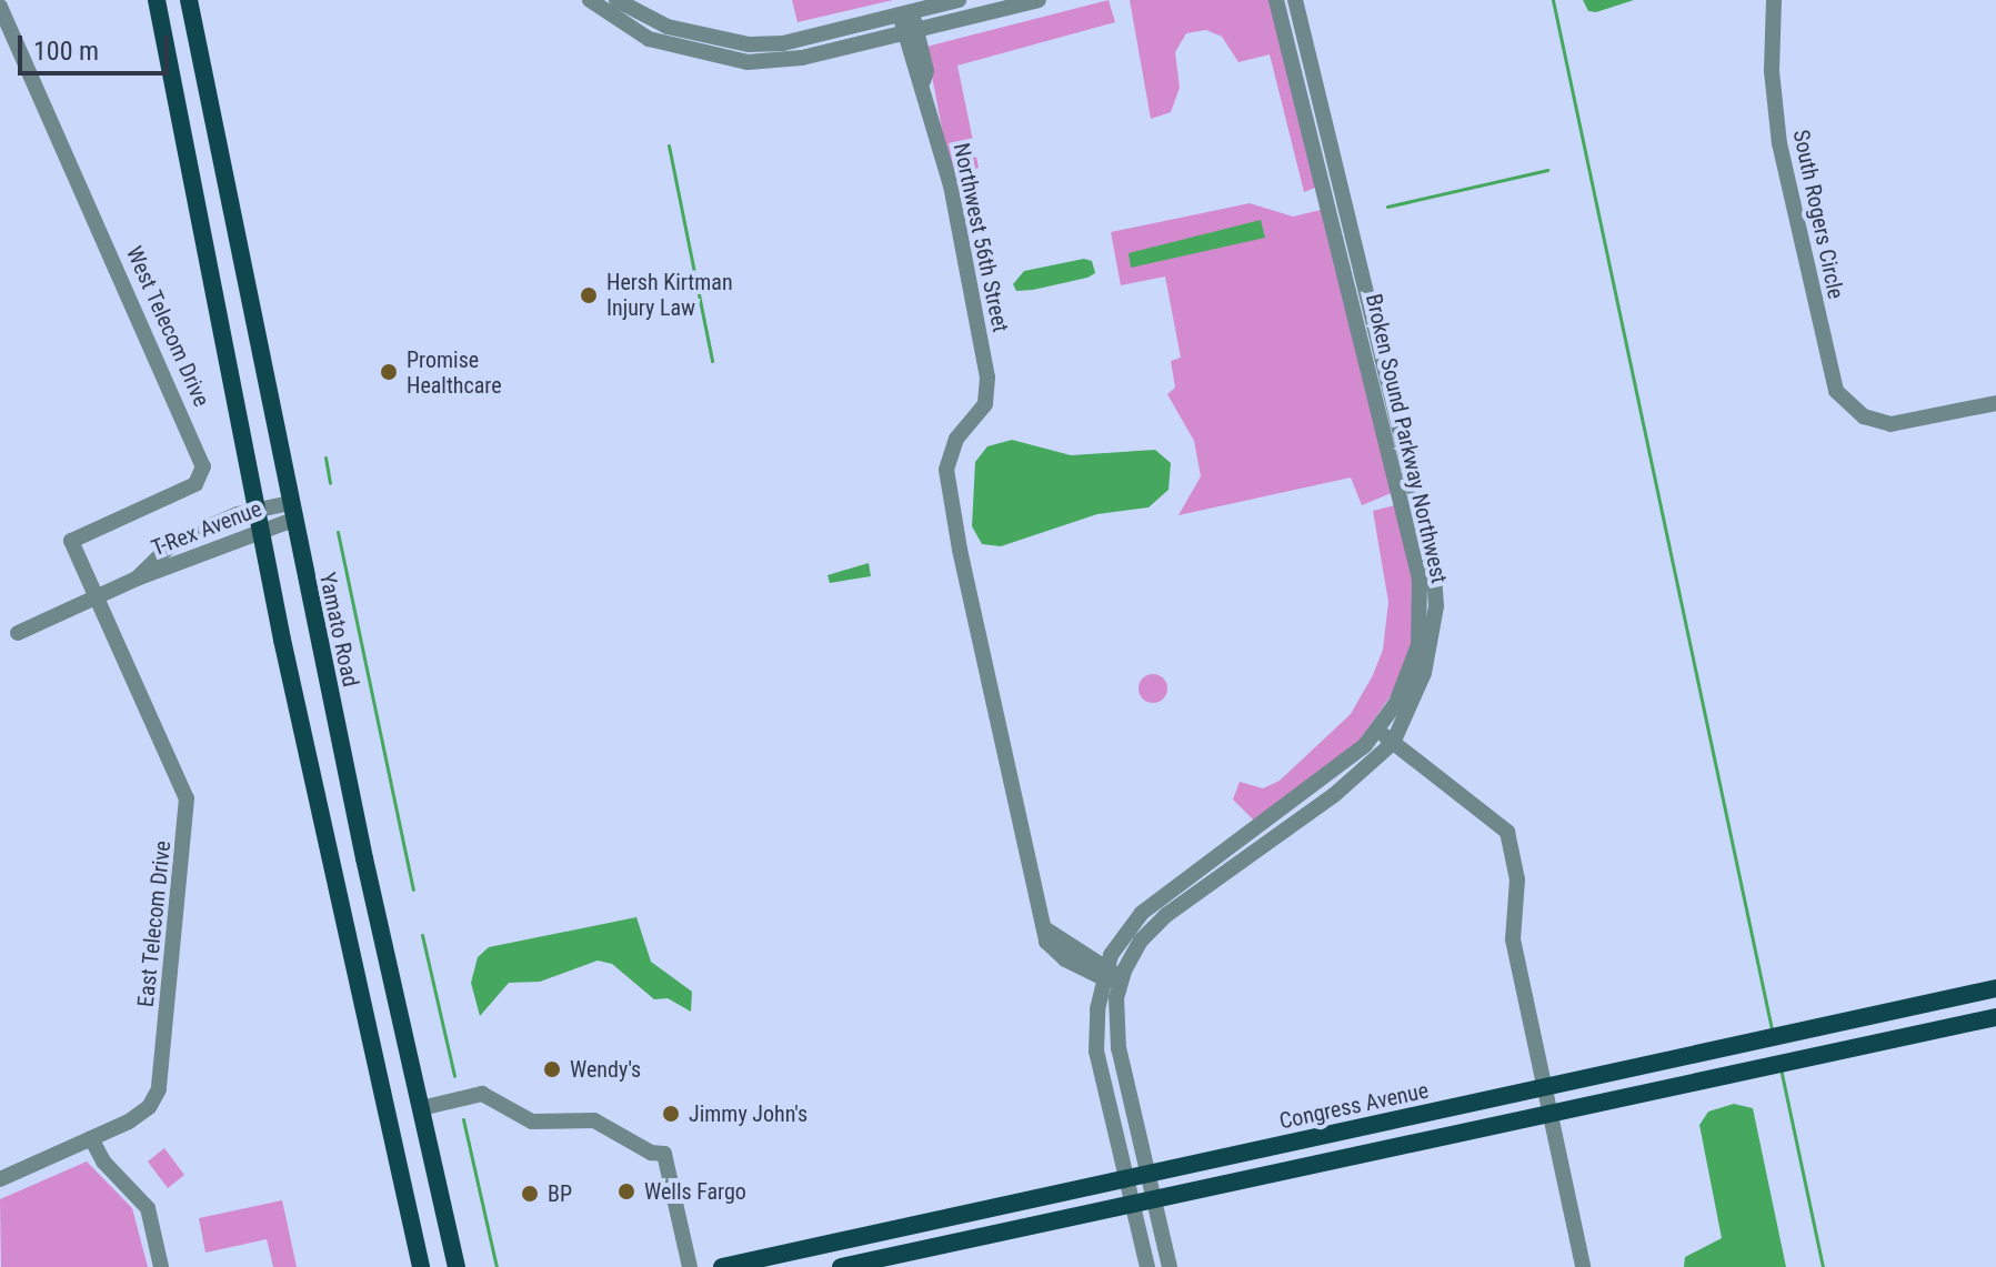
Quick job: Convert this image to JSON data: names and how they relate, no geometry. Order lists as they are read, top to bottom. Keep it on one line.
{"streets":{"main road":["Yamato Road","Congress Avenue"],"street":["South Rogers Circle","Northwest 56th Street","West Telecom Drive","Broken Sound Parkway Northwest","T-Rex Avenue","East Telecom Drive"]},"crossings":[["Northwest 56th Street","Broken Sound Parkway Northwest"],["West Telecom Drive","T-Rex Avenue"],["West Telecom Drive","East Telecom Drive"],["Broken Sound Parkway Northwest","Congress Avenue"],["T-Rex Avenue","Yamato Road"],["T-Rex Avenue","East Telecom Drive"]],"places":["Hersh Kirtman Injury Law","Promise Healthcare","Wendy's","Jimmy John's","Wells Fargo","BP"],"scale_bar":"100 m"}
